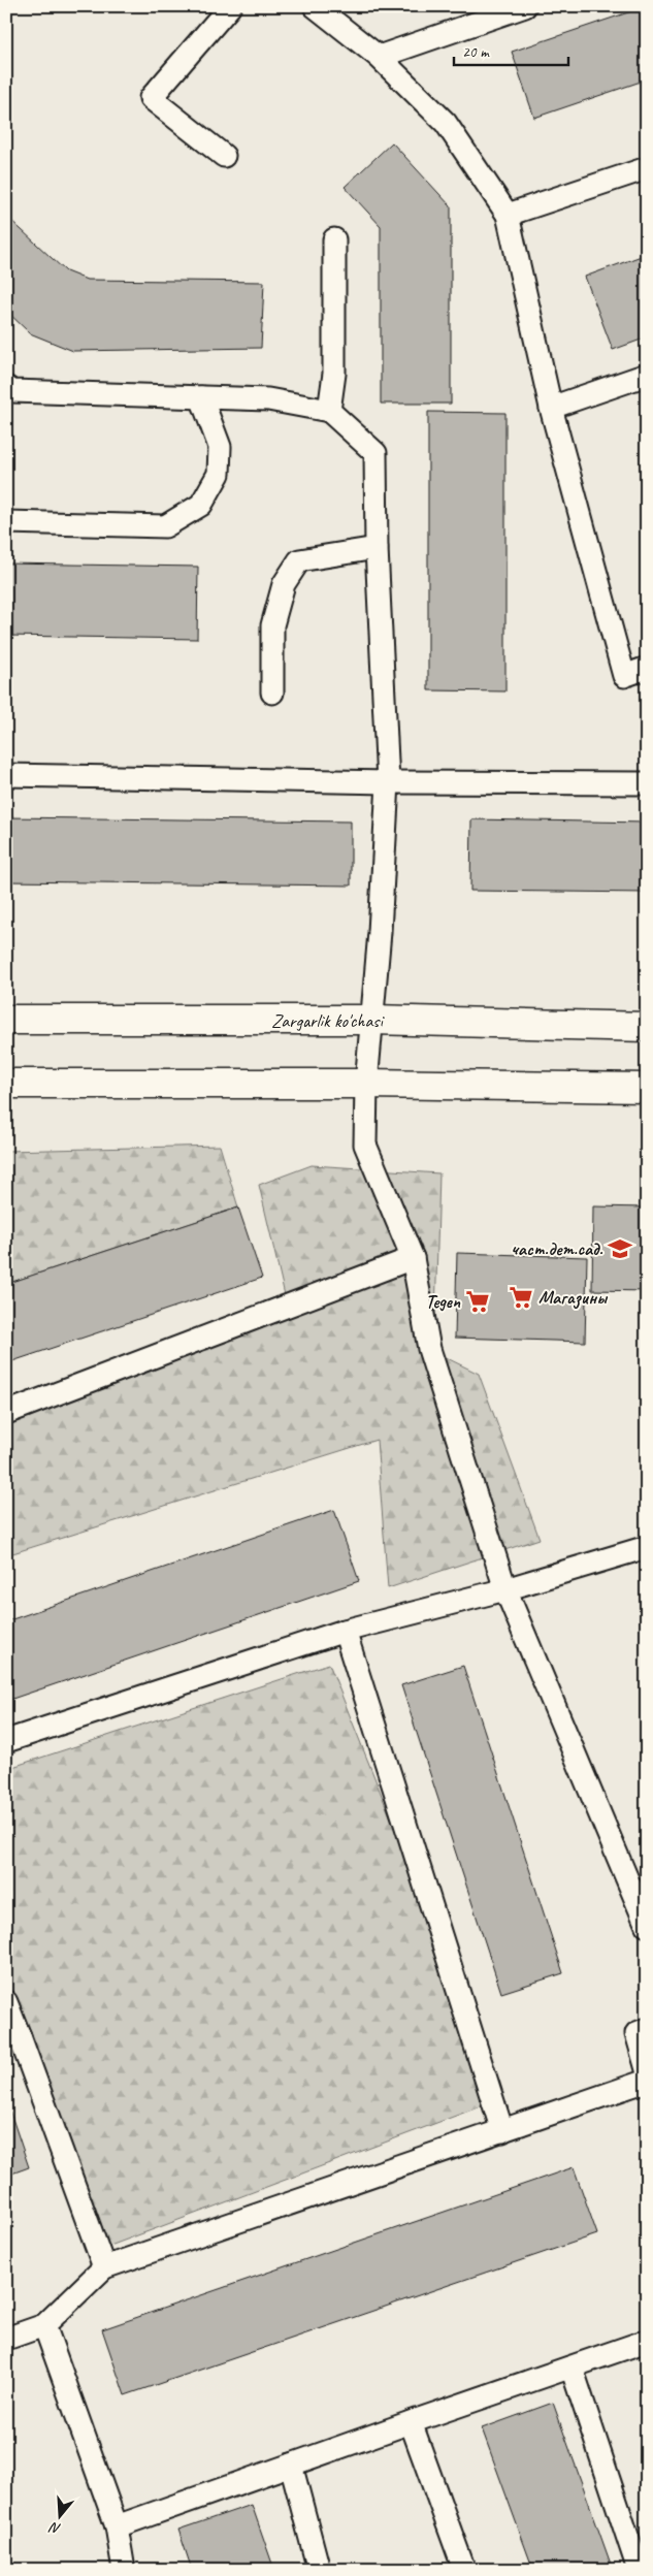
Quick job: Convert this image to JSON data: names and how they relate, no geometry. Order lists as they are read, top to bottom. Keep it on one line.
{"streets":{"main road":["Zargarlik ko'chasi"]},"places":{"school or university":["част.дет.сад."],"supermarket":["Магазины","Tegen"]},"scale_bar":"20 m","north":"bottom"}
